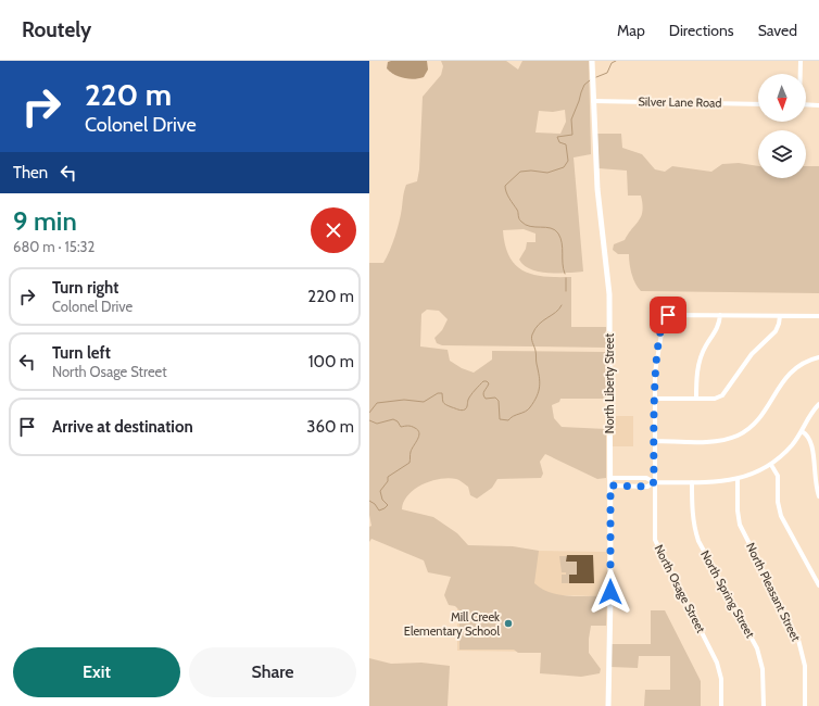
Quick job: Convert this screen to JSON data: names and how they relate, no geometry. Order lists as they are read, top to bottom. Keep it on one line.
{"streets":{"main road":["North Liberty Street"],"street":["Silver Lane Road","North Osage Street","North Pleasant Street","North Spring Street"]},"crossings":[["Silver Lane Road","North Liberty Street"]],"places":["Mill Creek Elementary School"],"north":"bottom","page":{"header":"Routely","nav":["Map","Directions","Saved"],"turn":["220 m","Colonel Drive"],"then":"Then","heading":["9 min","680 m · 15:32"],"list":[{"name":"Turn right","note":"Colonel Drive","value":"220 m"},{"name":"Turn left","note":"North Osage Street","value":"100 m"},{"name":"Arrive at destination","value":"360 m"}],"buttons":["Exit","Share"]}}
